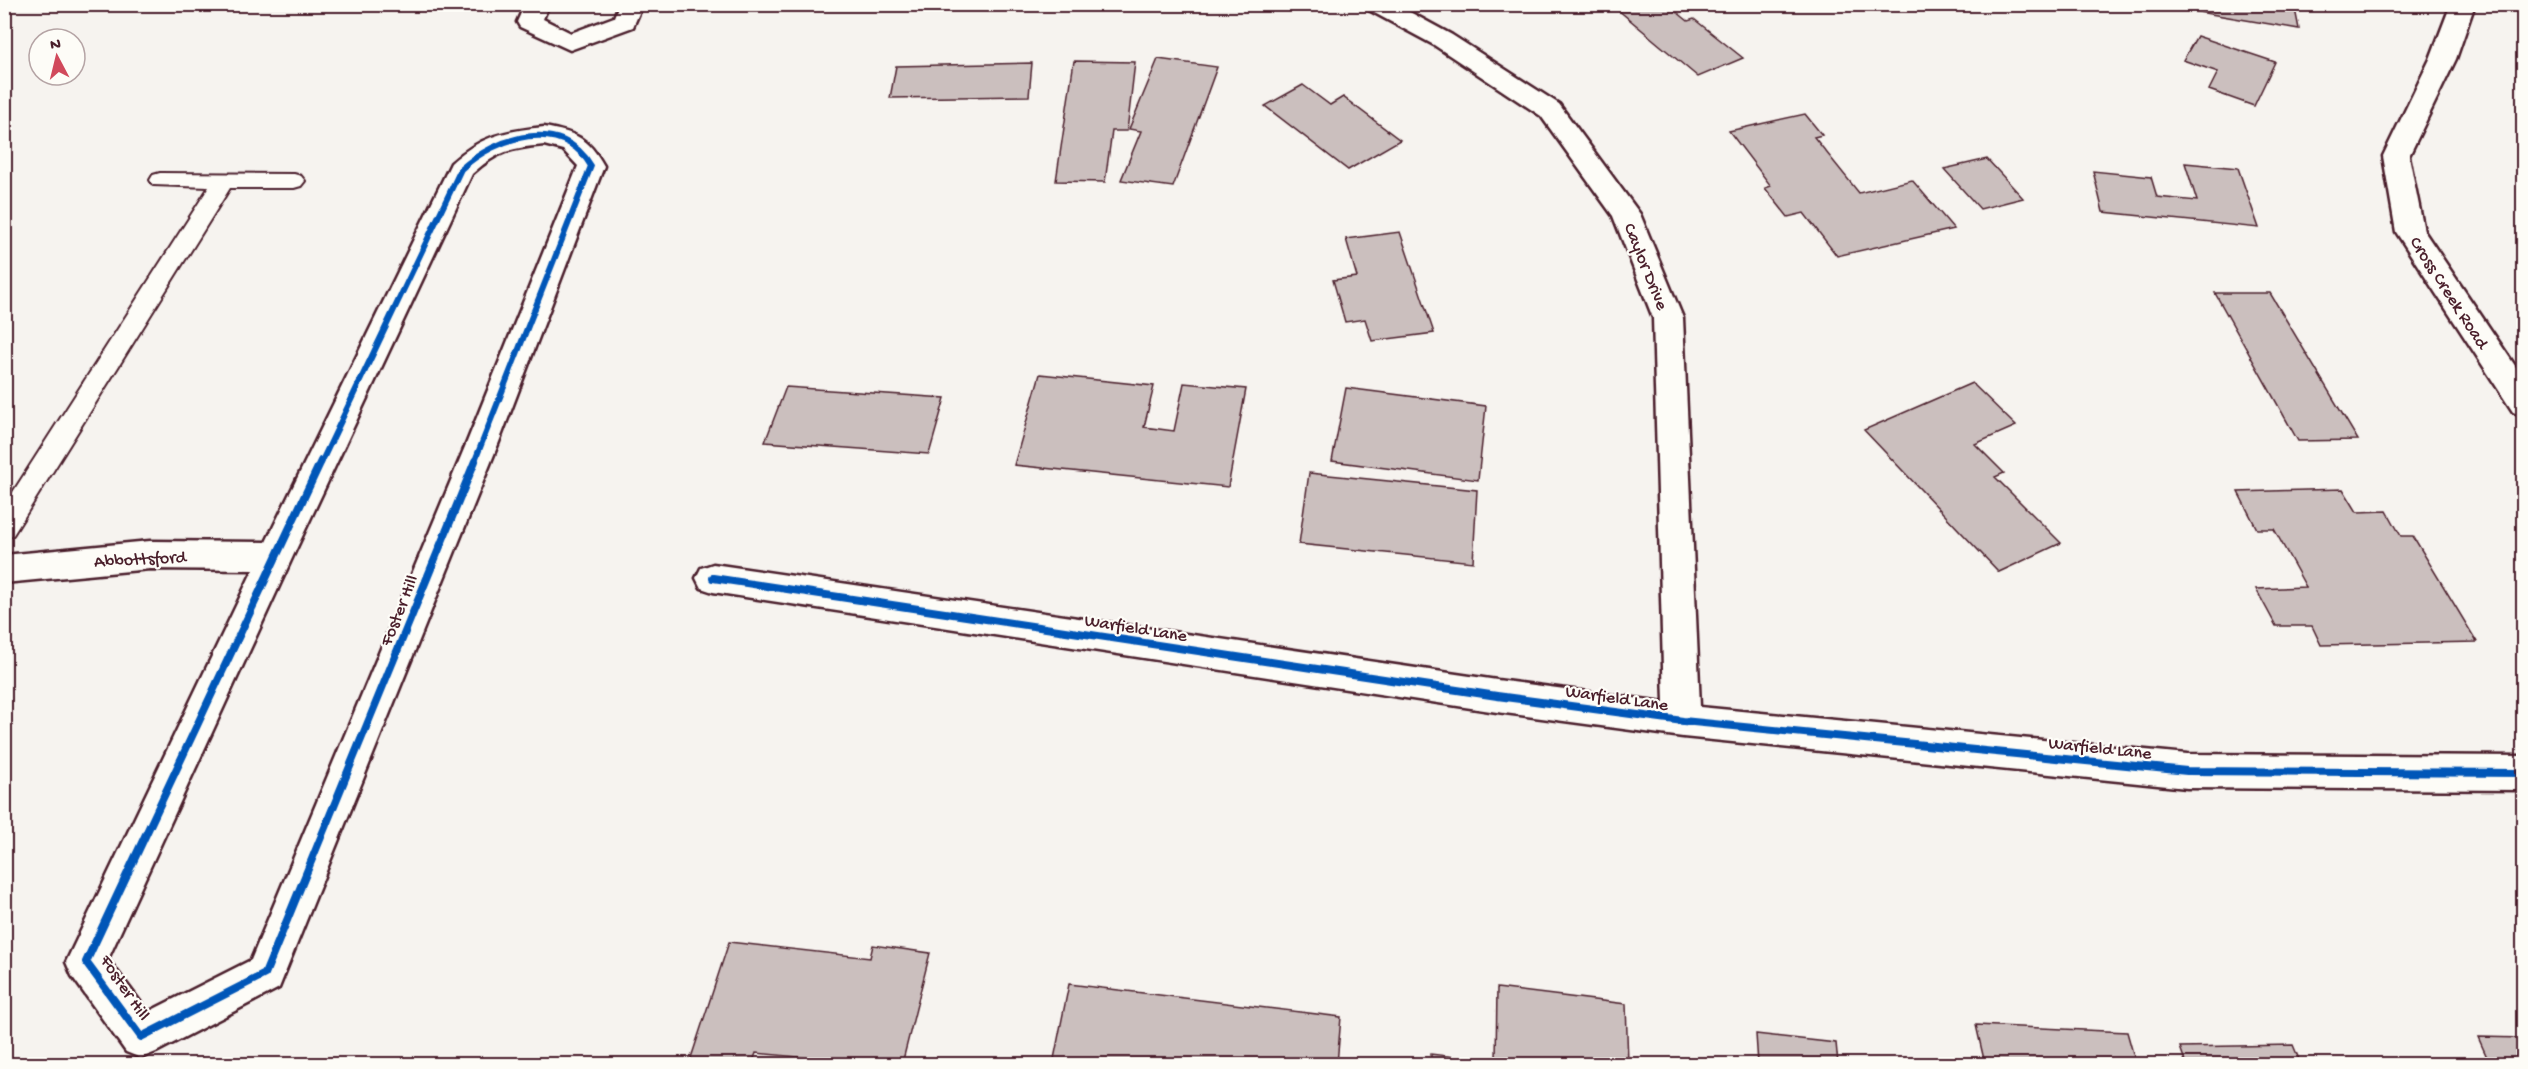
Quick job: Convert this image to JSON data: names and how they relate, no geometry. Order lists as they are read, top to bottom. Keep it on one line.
{"streets":{"street":["Caylor Drive","Cross Creek Road","Abbottsford","Foster Hill","Warfield Lane"]},"crossings":[["Caylor Drive","Warfield Lane"],["Abbottsford","Foster Hill"]],"north":"top"}
